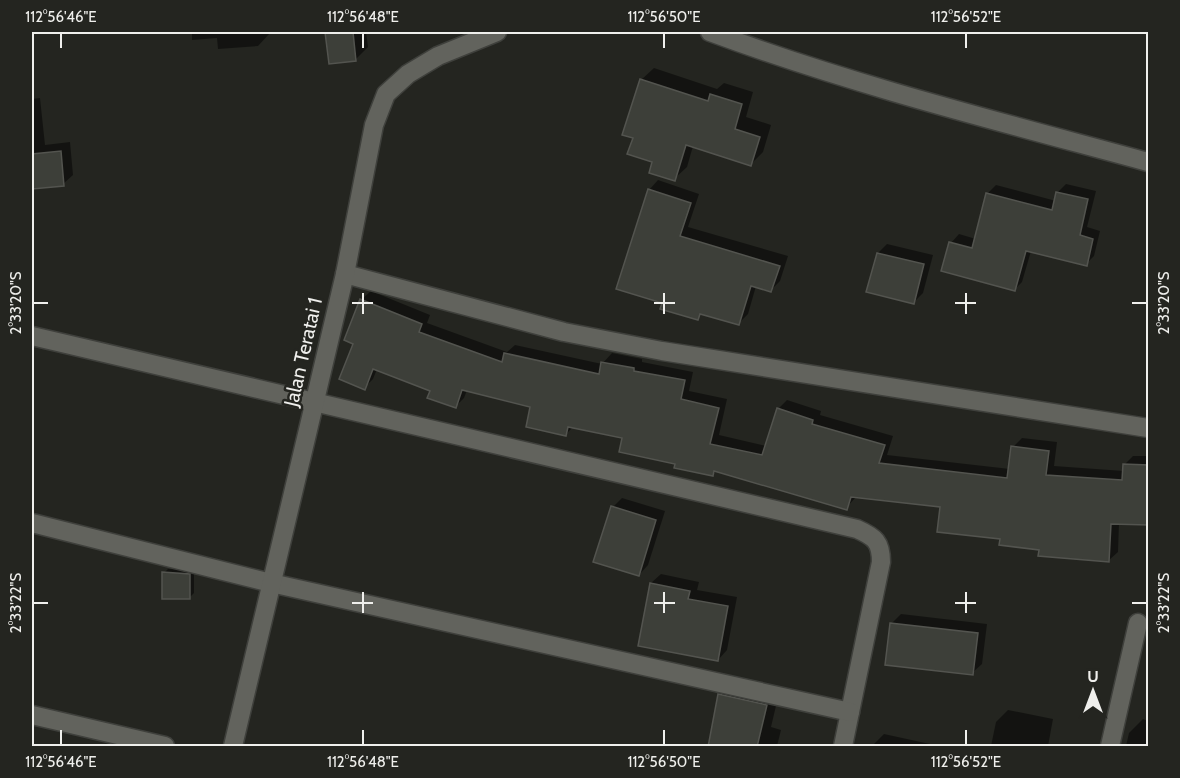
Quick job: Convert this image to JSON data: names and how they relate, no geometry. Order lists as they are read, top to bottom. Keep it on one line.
{"streets":{"street":["Jalan Teratai 1"]},"north":"top","coordinates":["112°56'46\"E","112°56'48\"E","112°56'50\"E","112°56'52\"E","2°33'20\"S","2°33'22\"S"]}
